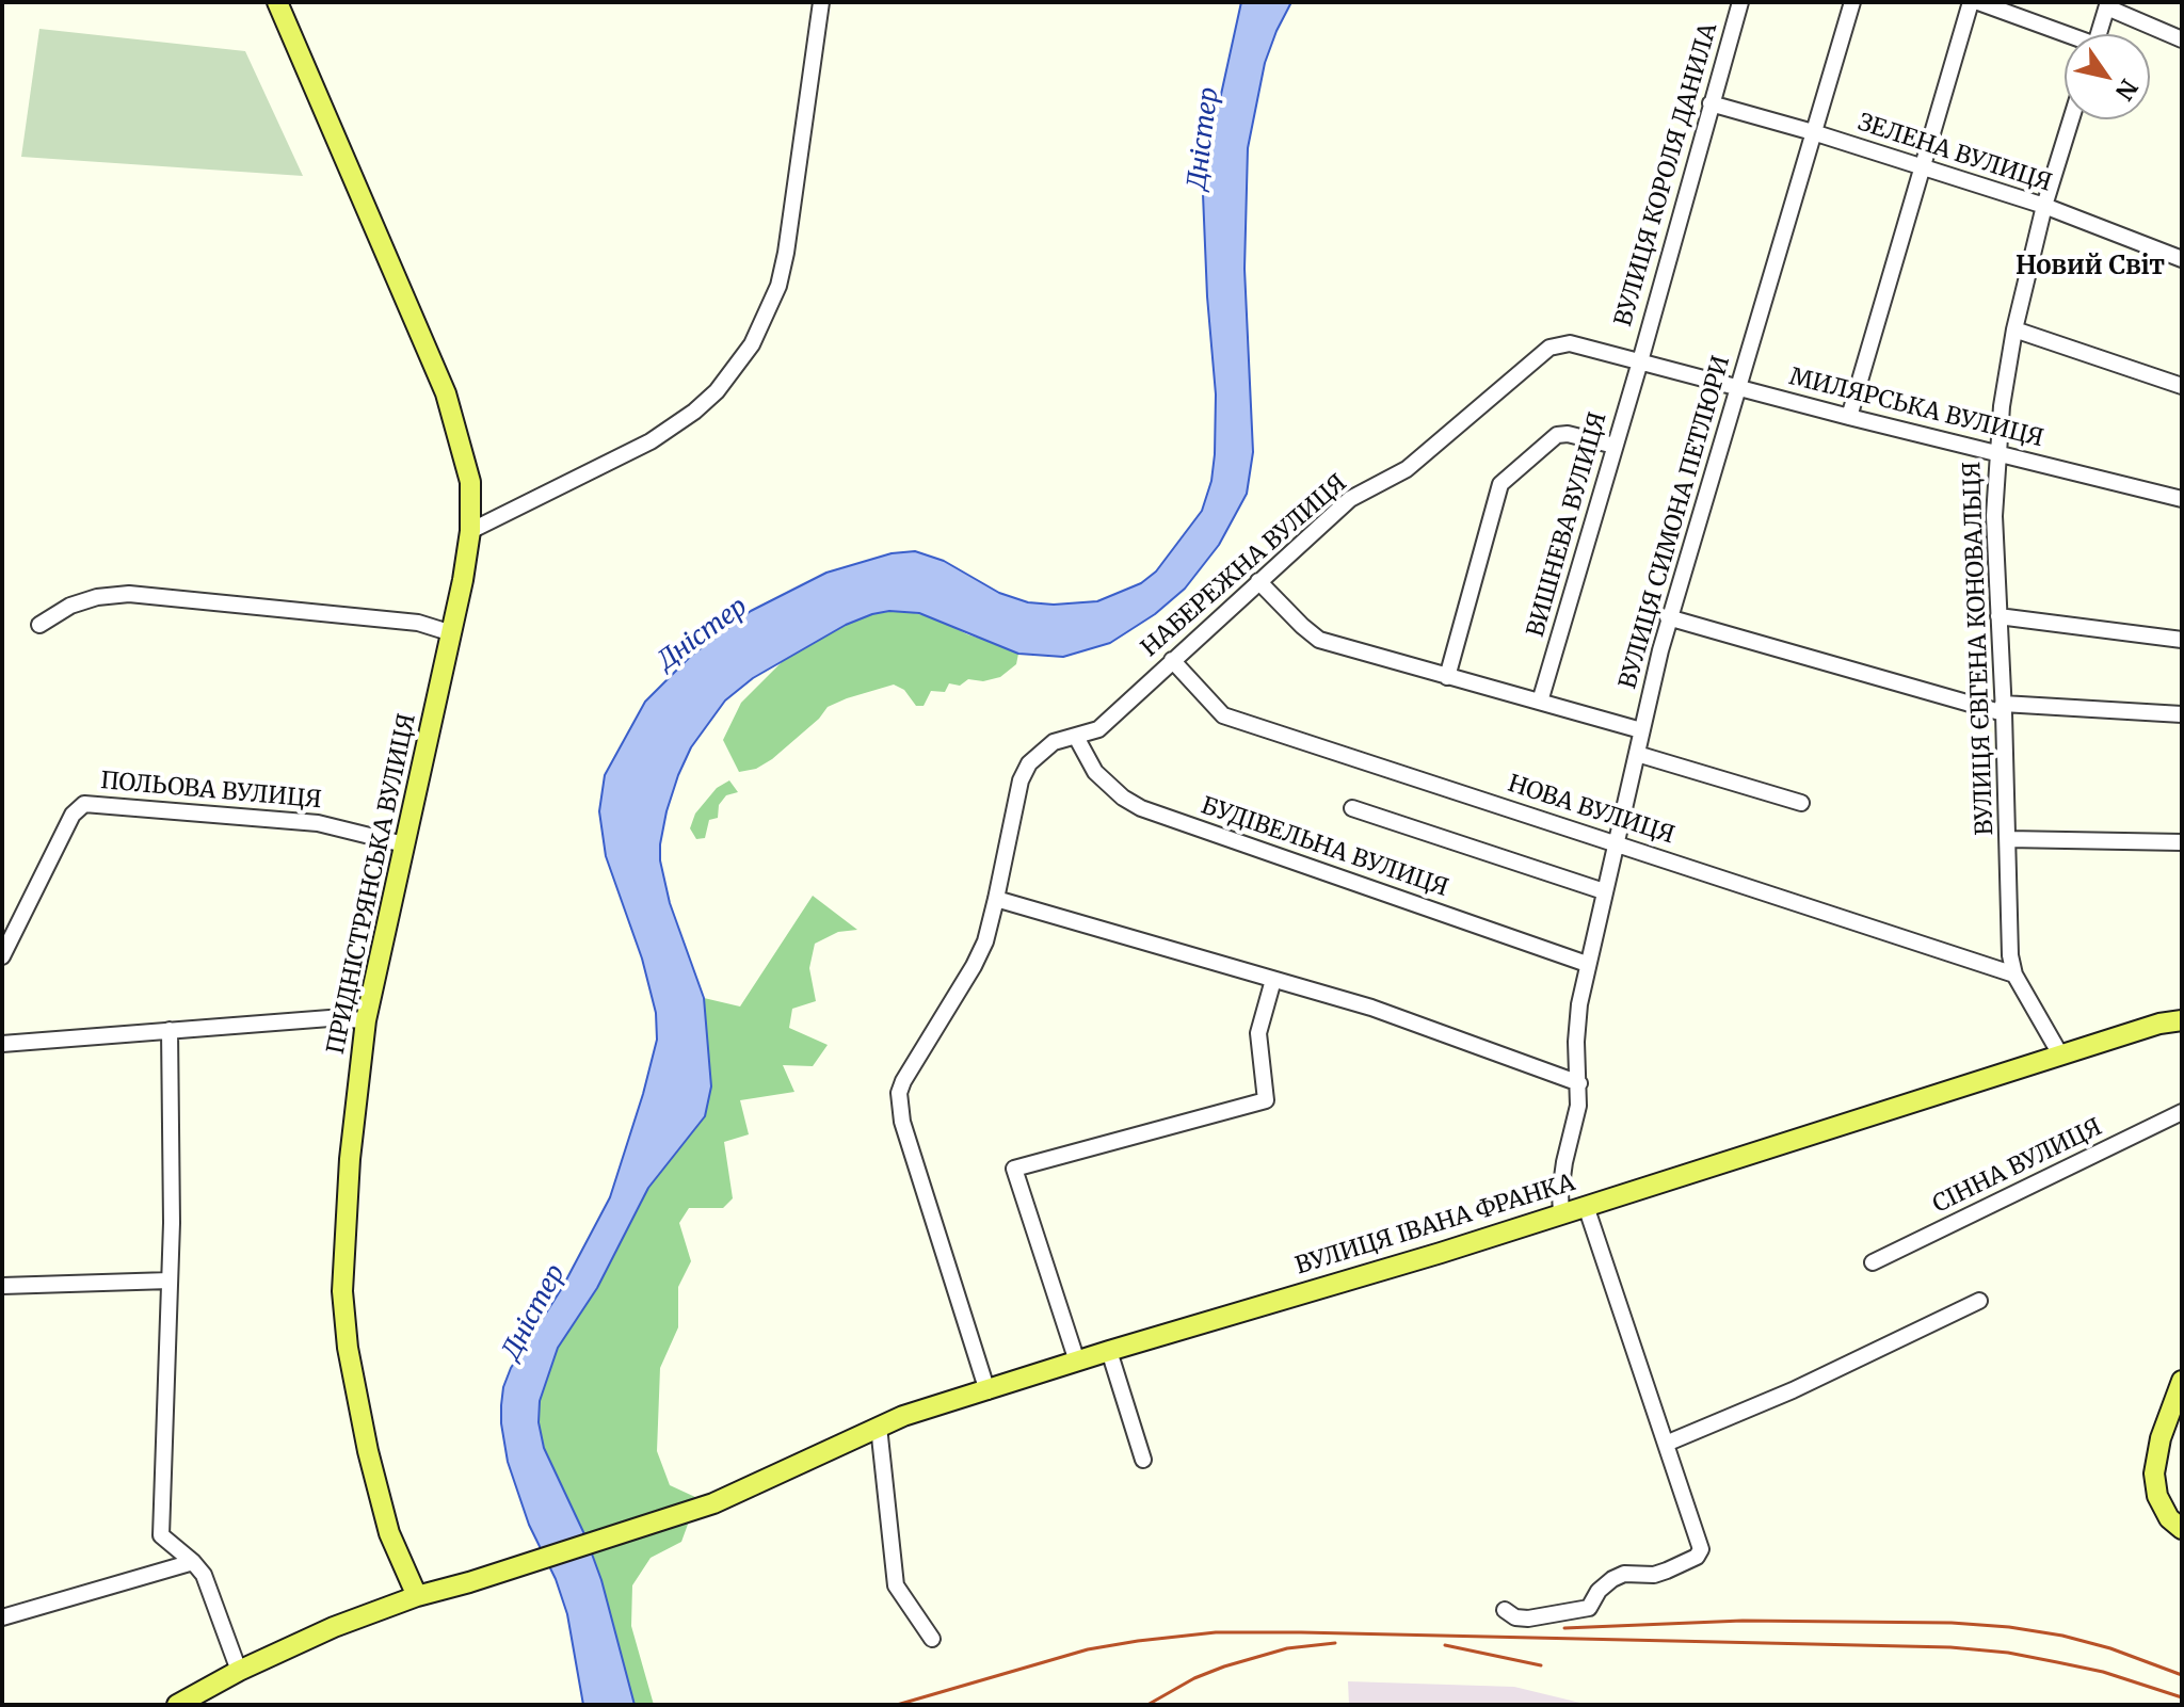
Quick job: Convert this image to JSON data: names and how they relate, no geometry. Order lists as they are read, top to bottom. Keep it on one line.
{"streets":{"main road":["ПРИДНІСТРЯНСЬКА ВУЛИЦЯ","ВУЛИЦЯ ІВАНА ФРАНКА"],"street":["ЗЕЛЕНА ВУЛИЦЯ","ВУЛИЦЯ КОРОЛЯ ДАНИЛА","МИЛЯРСЬКА ВУЛИЦЯ","ВУЛИЦЯ СИМОНА ПЕТЛЮРИ","ВИШНЕВА ВУЛИЦЯ","НАБЕРЕЖНА ВУЛИЦЯ","ВУЛИЦЯ ЄВГЕНА КОНОВАЛЬЦЯ","ПОЛЬОВА ВУЛИЦЯ","НОВА ВУЛИЦЯ","БУДІВЕЛЬНА ВУЛИЦЯ","СІННА ВУЛИЦЯ"]},"crossings":[["ЗЕЛЕНА ВУЛИЦЯ","ВУЛИЦЯ КОРОЛЯ ДАНИЛА"],["ЗЕЛЕНА ВУЛИЦЯ","ВУЛИЦЯ СИМОНА ПЕТЛЮРИ"],["ЗЕЛЕНА ВУЛИЦЯ","ВУЛИЦЯ ЄВГЕНА КОНОВАЛЬЦЯ"],["ВУЛИЦЯ КОРОЛЯ ДАНИЛА","МИЛЯРСЬКА ВУЛИЦЯ"],["ВУЛИЦЯ КОРОЛЯ ДАНИЛА","ВИШНЕВА ВУЛИЦЯ"],["ВУЛИЦЯ КОРОЛЯ ДАНИЛА","НАБЕРЕЖНА ВУЛИЦЯ"],["МИЛЯРСЬКА ВУЛИЦЯ","ВУЛИЦЯ СИМОНА ПЕТЛЮРИ"],["МИЛЯРСЬКА ВУЛИЦЯ","ВИШНЕВА ВУЛИЦЯ"],["МИЛЯРСЬКА ВУЛИЦЯ","НАБЕРЕЖНА ВУЛИЦЯ"],["МИЛЯРСЬКА ВУЛИЦЯ","ВУЛИЦЯ ЄВГЕНА КОНОВАЛЬЦЯ"],["ВУЛИЦЯ СИМОНА ПЕТЛЮРИ","НОВА ВУЛИЦЯ"],["ВУЛИЦЯ СИМОНА ПЕТЛЮРИ","БУДІВЕЛЬНА ВУЛИЦЯ"],["ВУЛИЦЯ СИМОНА ПЕТЛЮРИ","ВУЛИЦЯ ІВАНА ФРАНКА"],["ВИШНЕВА ВУЛИЦЯ","НАБЕРЕЖНА ВУЛИЦЯ"],["НАБЕРЕЖНА ВУЛИЦЯ","НОВА ВУЛИЦЯ"],["НАБЕРЕЖНА ВУЛИЦЯ","БУДІВЕЛЬНА ВУЛИЦЯ"],["ВУЛИЦЯ ЄВГЕНА КОНОВАЛЬЦЯ","НОВА ВУЛИЦЯ"],["ВУЛИЦЯ ЄВГЕНА КОНОВАЛЬЦЯ","ВУЛИЦЯ ІВАНА ФРАНКА"],["ПОЛЬОВА ВУЛИЦЯ","ПРИДНІСТРЯНСЬКА ВУЛИЦЯ"],["ПРИДНІСТРЯНСЬКА ВУЛИЦЯ","ВУЛИЦЯ ІВАНА ФРАНКА"]],"districts":["Новий Світ"],"water":["Дністер"],"north":"bottom right"}
